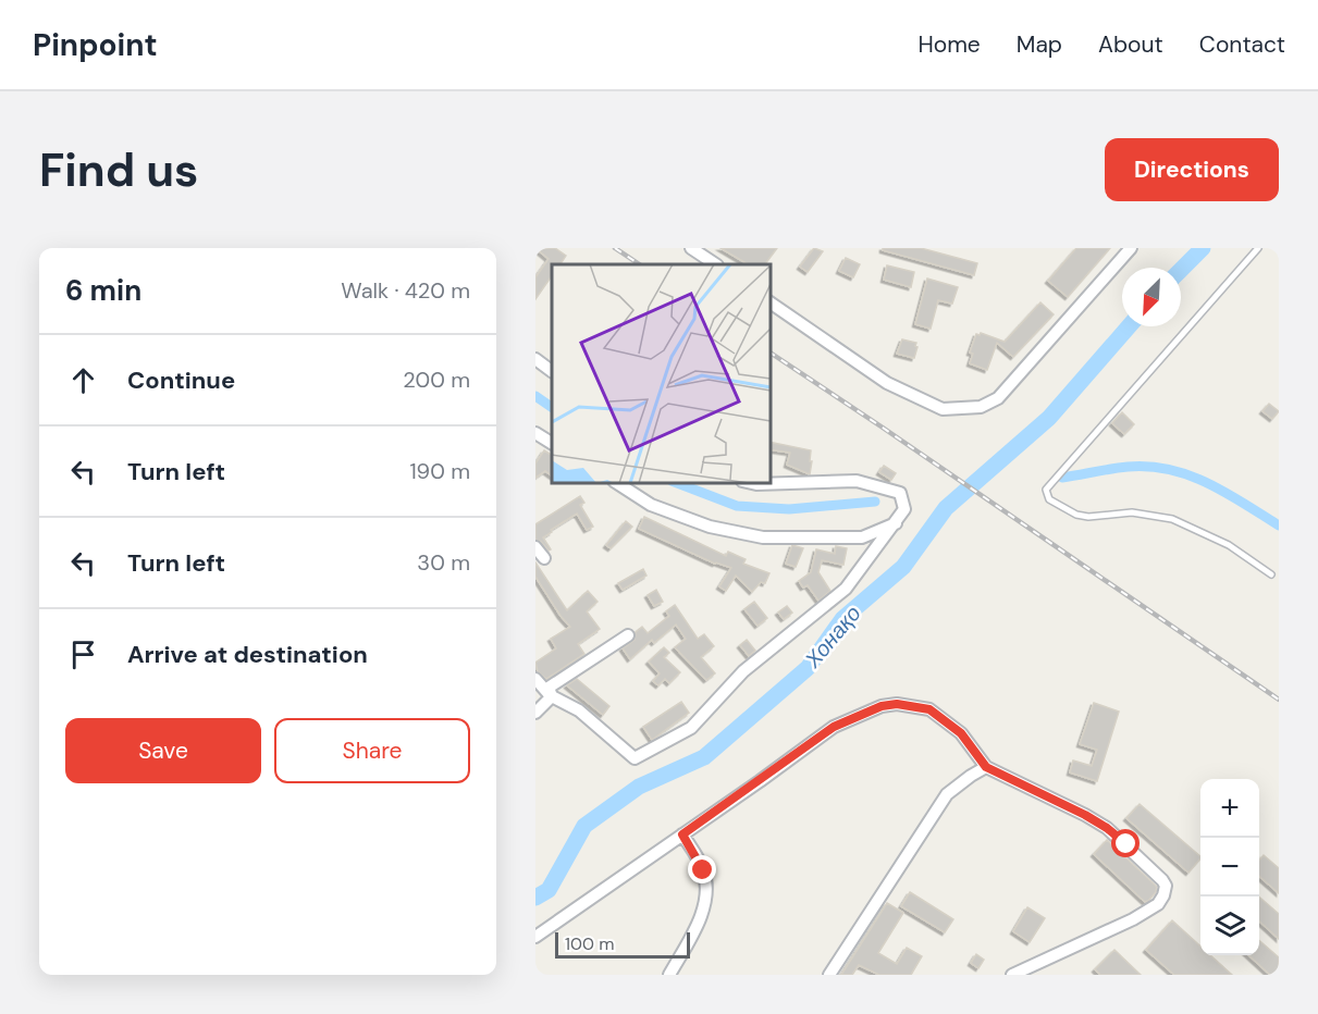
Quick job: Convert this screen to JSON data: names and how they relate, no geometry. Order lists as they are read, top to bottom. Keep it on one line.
{"water":["Хонақо"],"scale_bar":"100 m","north":"bottom left","page":{"header":"Pinpoint","nav":["Home","Map","About","Contact"],"buttons":["Directions",["Save","Share"]],"title":"Find us","heading":["6 min","Walk · 420 m"],"list":[["Continue","200 m"],["Turn left","190 m"],["Turn left","30 m"],"Arrive at destination"],"map_buttons":["+","−"],"scale":"100 m"}}
